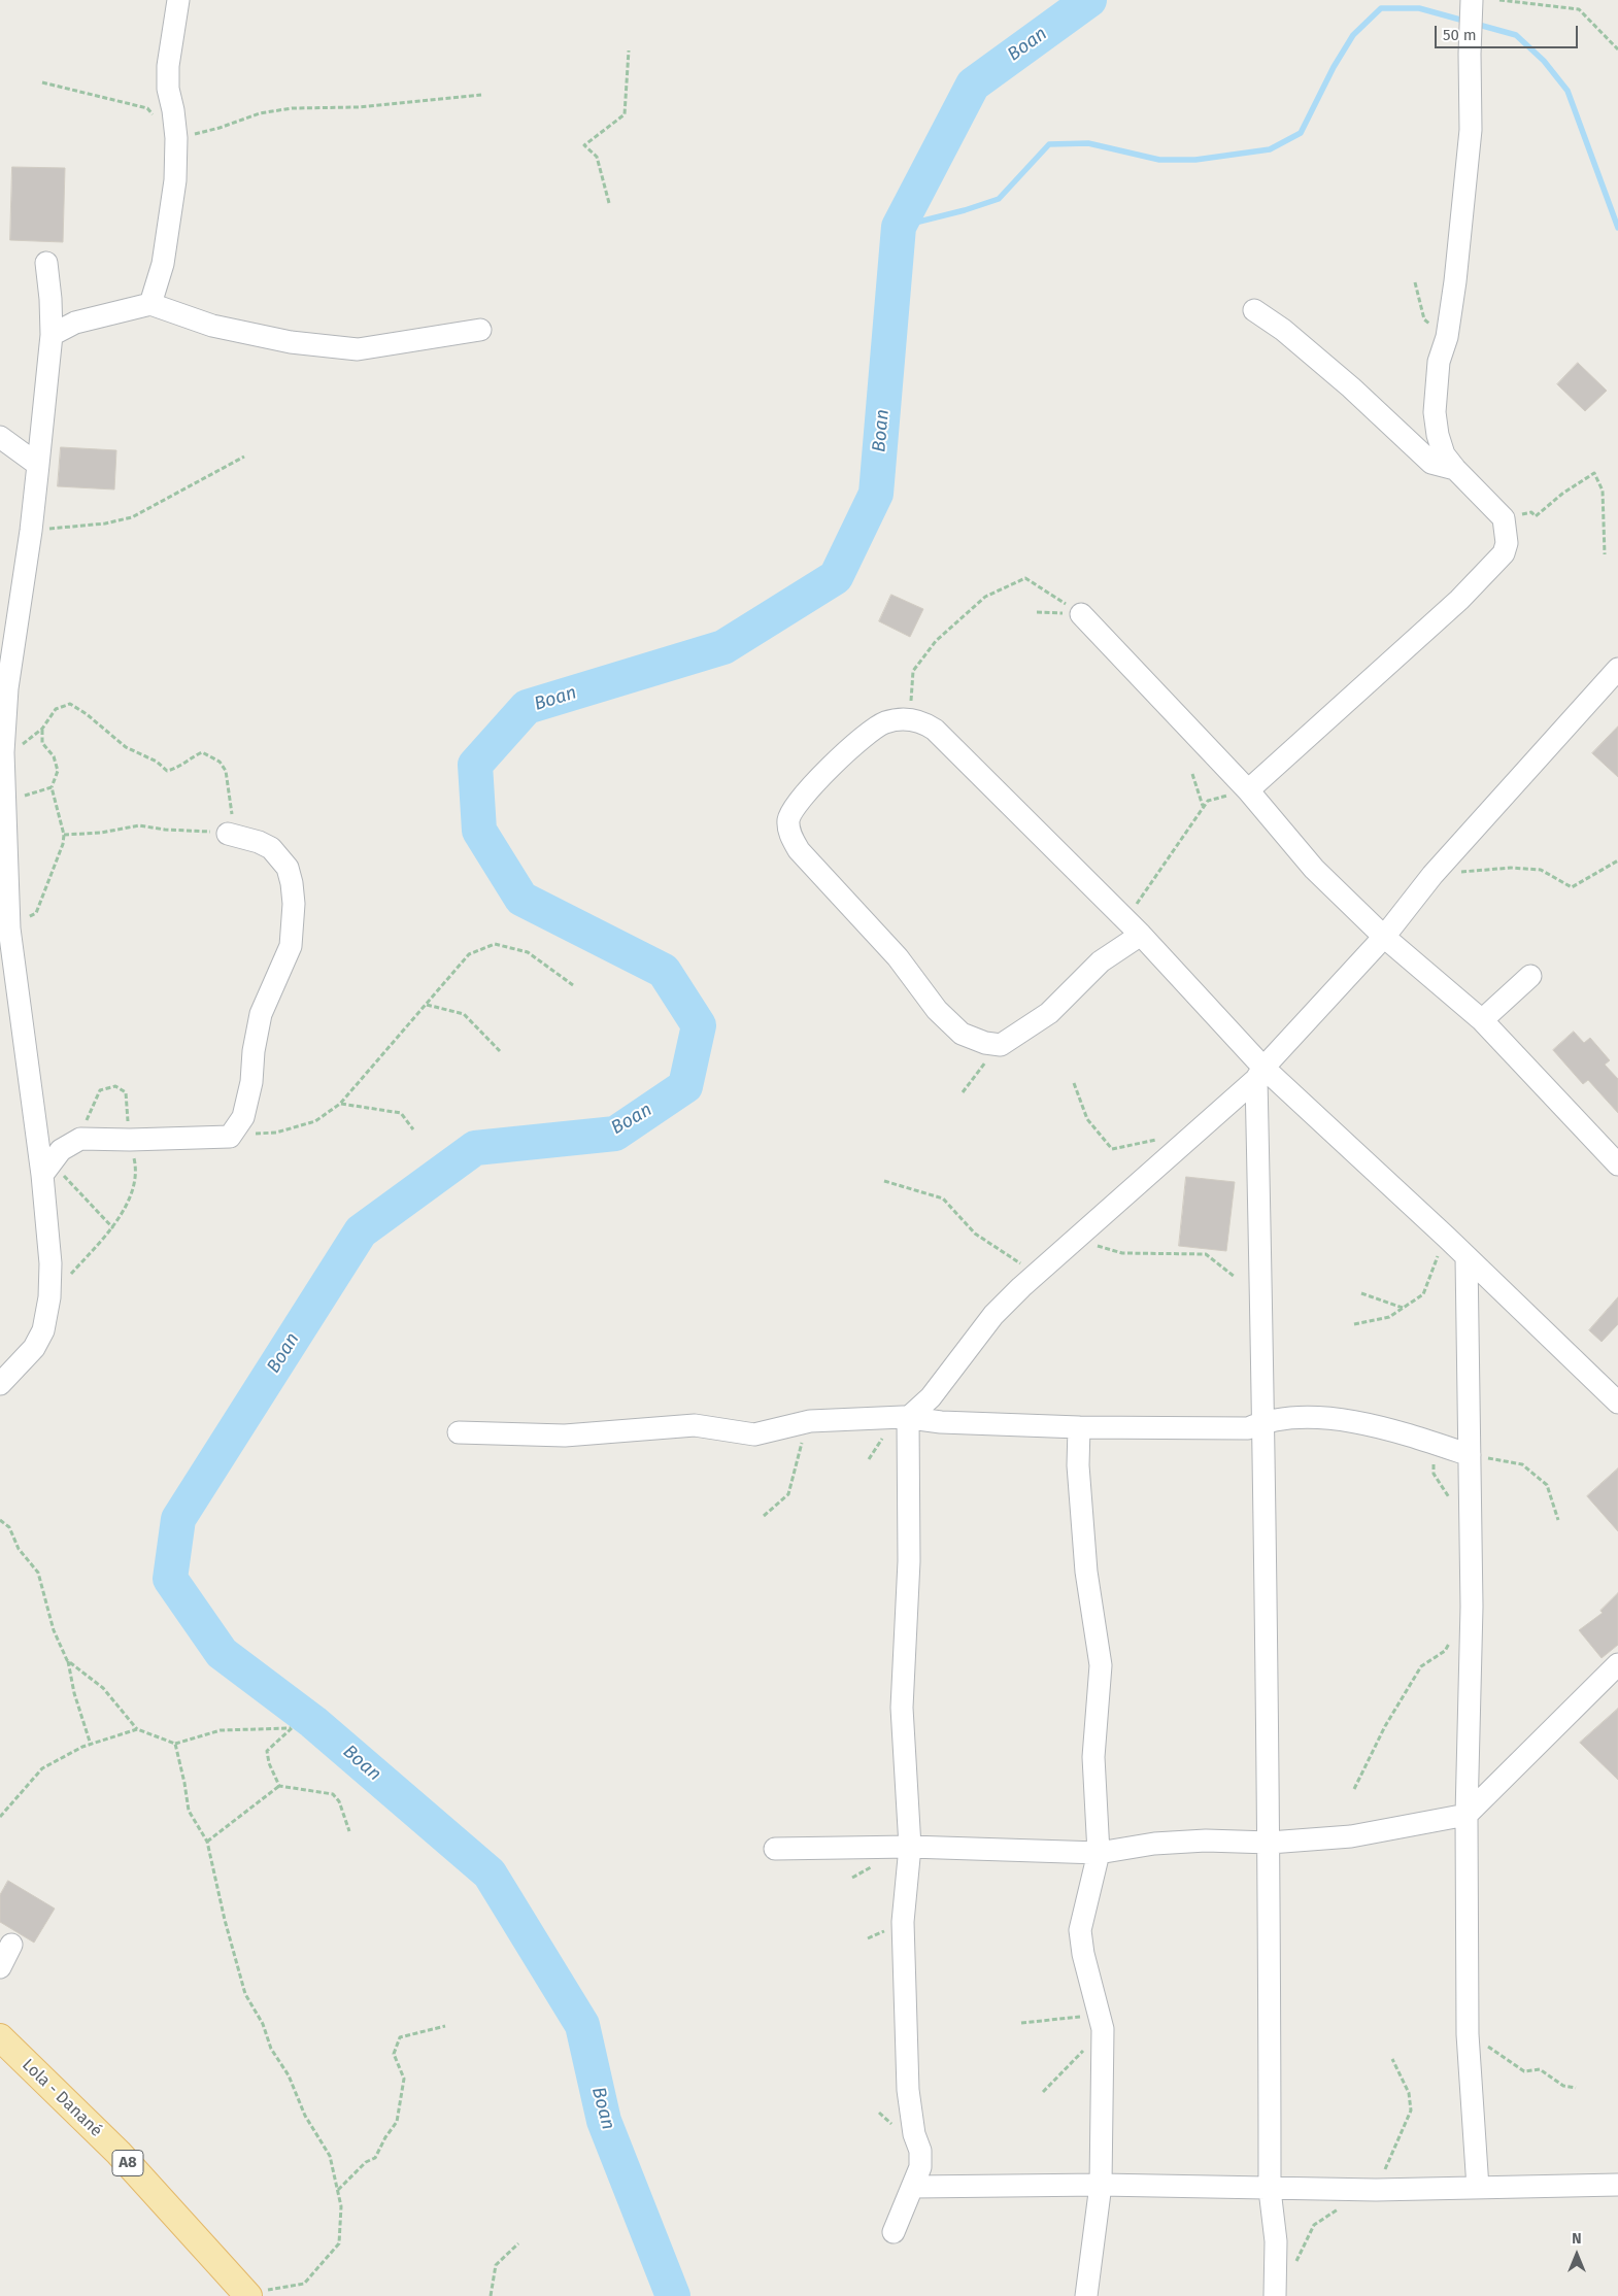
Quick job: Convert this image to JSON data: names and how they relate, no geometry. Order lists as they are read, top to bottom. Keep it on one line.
{"streets":{"main road":["Lola - Danané","A8"]},"water":["Boan"],"scale_bar":"50 m","north":"top"}
